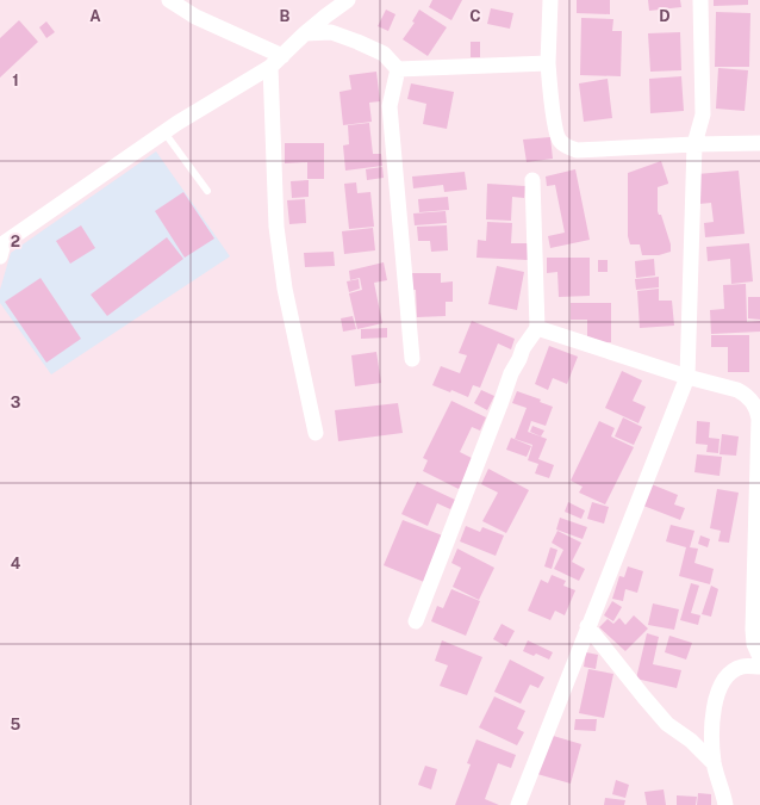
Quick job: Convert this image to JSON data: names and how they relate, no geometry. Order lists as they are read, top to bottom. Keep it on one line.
{"grid":{"columns":["A","B","C","D"],"rows":["1","2","3","4","5"]}}
